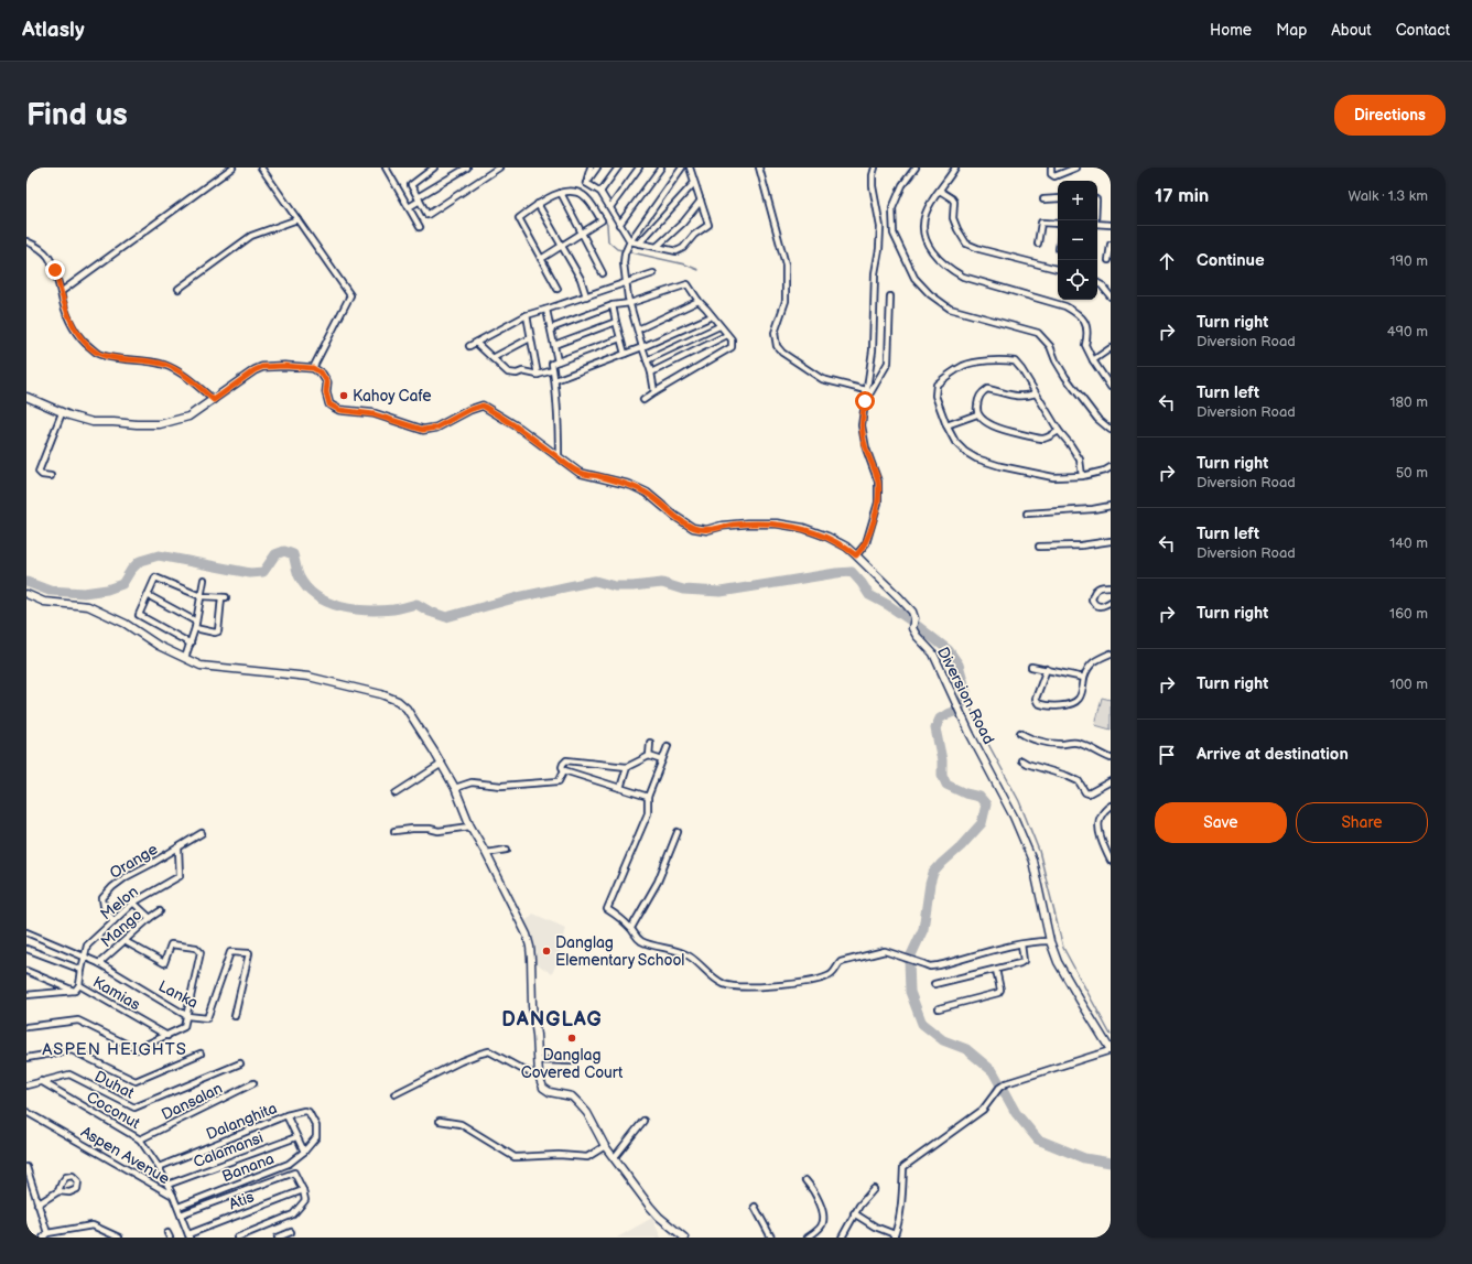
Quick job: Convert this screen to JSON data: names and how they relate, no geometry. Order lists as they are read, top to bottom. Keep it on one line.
{"streets":{"street":["Diversion Road","Orange","Melon","Mango","Kamias","Lanka","Duhat","Dansalan","Coconut","Dalanghita","Calamansi","Aspen Avenue","Banana","Atis"]},"crossings":[["Orange","Melon"],["Melon","Kamias"],["Melon","Lanka"],["Mango","Lanka"],["Kamias","Lanka"],["Duhat","Coconut"],["Dansalan","Coconut"],["Coconut","Dalanghita"],["Coconut","Calamansi"],["Coconut","Aspen Avenue"],["Dalanghita","Banana"],["Aspen Avenue","Banana"],["Aspen Avenue","Atis"]],"districts":["DANGLAG","ASPEN HEIGHTS"],"places":["Kahoy Cafe","Danglag Elementary School","Danglag Covered Court"],"page":{"header":"Atlasly","nav":["Home","Map","About","Contact"],"buttons":["Directions",["Save","Share"]],"title":"Find us","heading":["17 min","Walk · 1.3 km"],"map_buttons":["+","−"],"list":[["Continue","190 m"],["Turn right","Diversion Road","490 m"],["Turn left","Diversion Road","180 m"],["Turn right","Diversion Road","50 m"],["Turn left","Diversion Road","140 m"],["Turn right","160 m"],["Turn right","100 m"],"Arrive at destination"]}}
